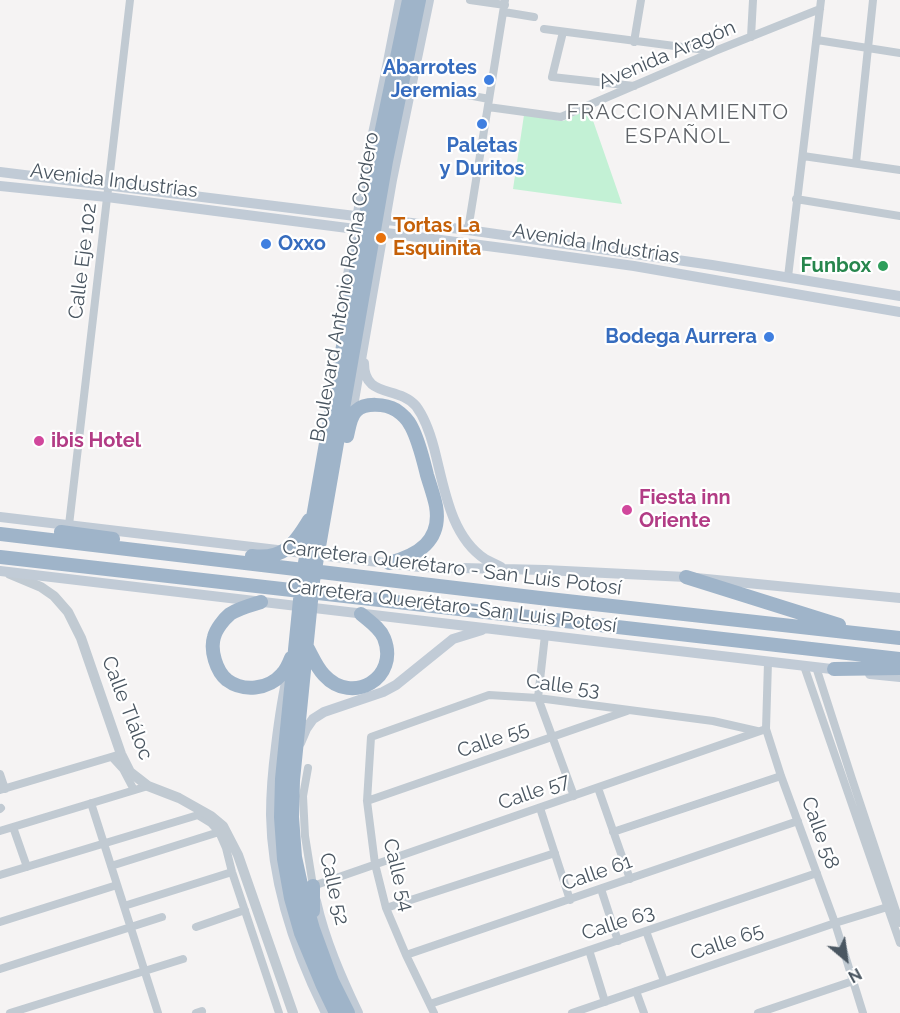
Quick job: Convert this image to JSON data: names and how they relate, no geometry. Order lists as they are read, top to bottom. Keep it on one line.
{"streets":{"highway":["Boulevard Antonio Rocha Cordero","Carretera Querétaro - San Luis Potosí"],"main road":["Avenida Industrias","Carretera Querétaro-San Luis Potosí","Calle 52"],"street":["Avenida Aragón","Calle Eje 102","Calle 53","Calle Tláloc","Calle 55","Calle 57","Calle 58","Calle 61","Calle 54","Calle 63","Calle 65"]},"crossings":[["Avenida Industrias","Calle Eje 102"],["Avenida Industrias","Boulevard Antonio Rocha Cordero"],["Carretera Querétaro-San Luis Potosí","Calle Tláloc"],["Carretera Querétaro-San Luis Potosí","Calle 58"],["Calle 53","Calle 55"],["Calle 53","Calle 57"],["Calle 53","Calle 54"],["Calle 55","Calle 54"],["Calle 57","Calle 58"],["Calle 57","Calle 54"],["Calle 57","Calle 52"],["Calle 58","Calle 61"],["Calle 58","Calle 63"],["Calle 58","Calle 65"],["Calle 61","Calle 54"],["Calle 54","Calle 63"]],"districts":["FRACCIONAMIENTO ESPAÑOL"],"places":["Abarrotes Jeremias","Paletas y Duritos","Tortas La Esquinita","Oxxo","Funbox","Bodega Aurrera","ibis Hotel","Fiesta inn Oriente"],"north":"bottom right"}
